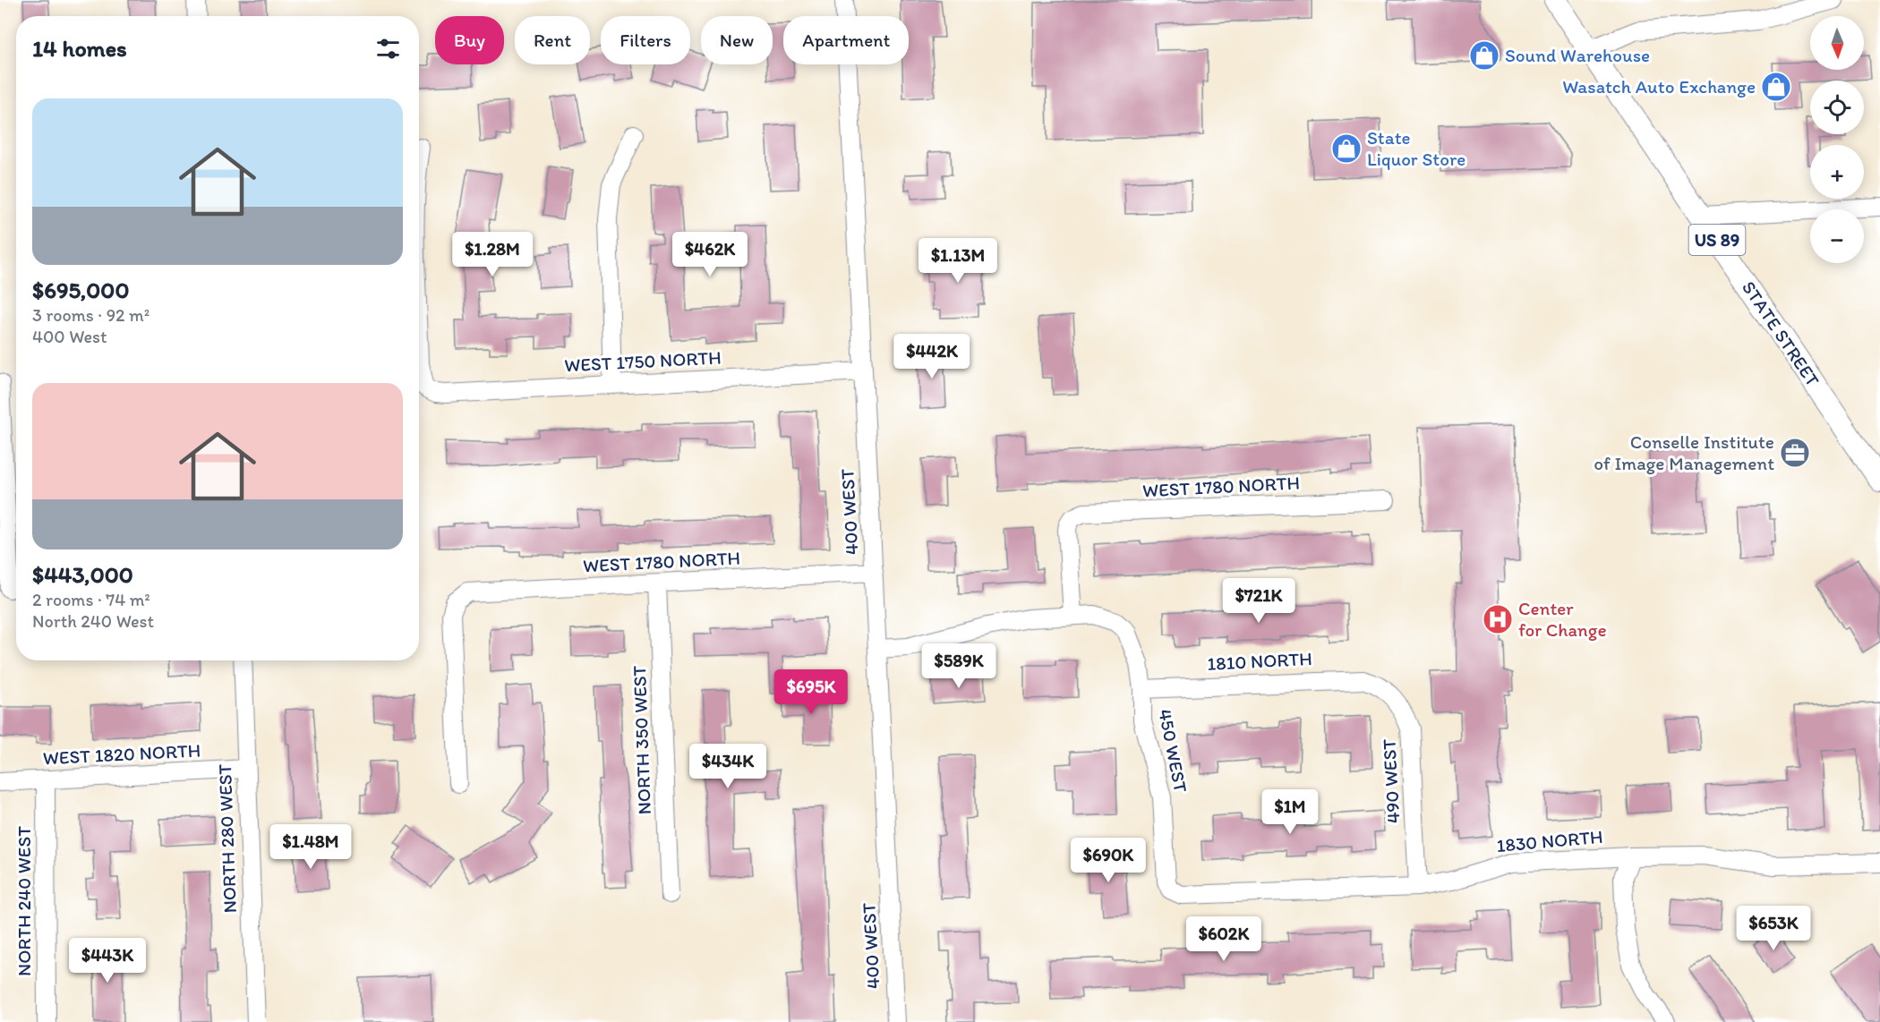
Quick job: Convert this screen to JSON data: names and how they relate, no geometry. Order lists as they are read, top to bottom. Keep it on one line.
{"streets":{"main road":["US 89","STATE STREET"],"street":["WEST 1750 NORTH","WEST 1780 NORTH","400 WEST","1810 NORTH","NORTH 350 WEST","450 WEST","WEST 1820 NORTH","490 WEST","NORTH 280 WEST","1830 NORTH","NORTH 240 WEST"]},"crossings":[["WEST 1750 NORTH","400 WEST"],["WEST 1780 NORTH","400 WEST"],["WEST 1780 NORTH","NORTH 350 WEST"],["WEST 1780 NORTH","450 WEST"],["1810 NORTH","450 WEST"],["1810 NORTH","490 WEST"],["450 WEST","1830 NORTH"],["WEST 1820 NORTH","NORTH 280 WEST"],["WEST 1820 NORTH","NORTH 240 WEST"],["490 WEST","1830 NORTH"]],"places":{"shop":["Sound Warehouse","Wasatch Auto Exchange","State Liquor Store"],"office":["Conselle Institute of Image Management"],"hospital":["Center for Change"]},"north":"bottom","page":{"map_buttons":["+","−"],"chip":["Buy","Rent","Filters","New","Apartment"],"heading":"14 homes","list":[{"name":"$695,000","note":"3 rooms · 92 m² · 400 West"},{"name":"$443,000","note":"2 rooms · 74 m² · North 240 West"}],"price":["$1.28M","$462K","$1.13M","$442K","$721K","$589K","$695K","$434K","$1M","$1.48M","$690K","$653K","$602K","$443K"]}}
